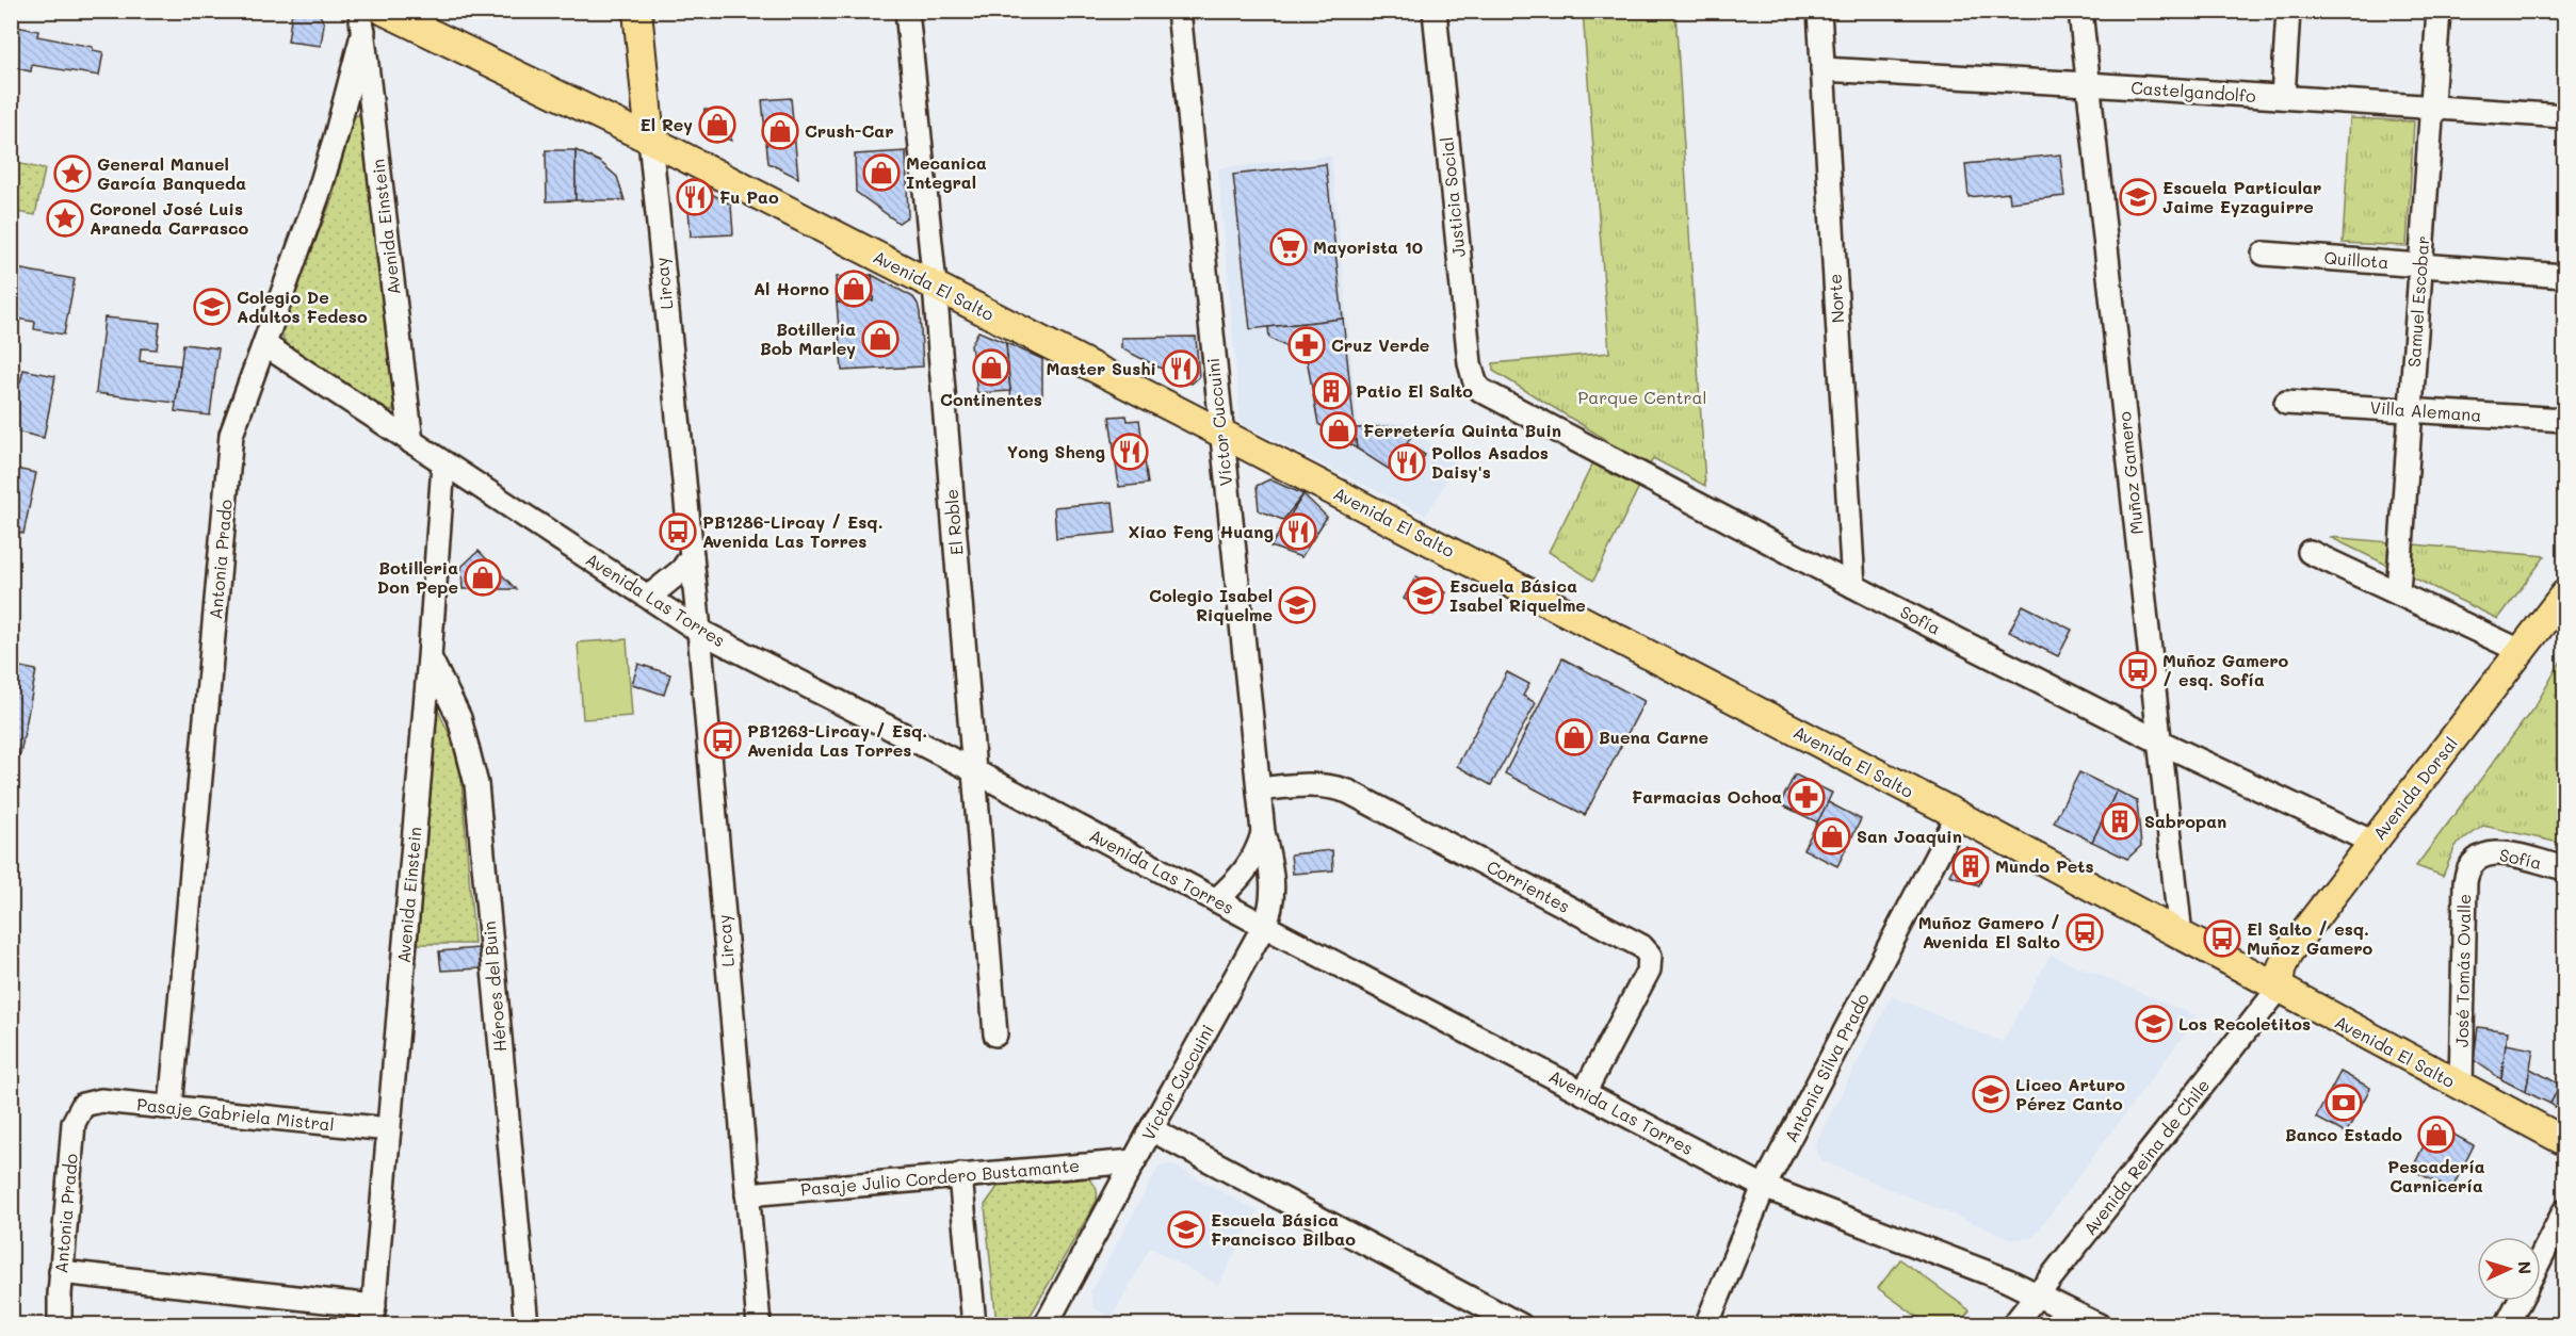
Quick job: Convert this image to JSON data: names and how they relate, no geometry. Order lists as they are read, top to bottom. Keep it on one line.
{"streets":{"main road":["Lircay","Avenida El Salto","Avenida Dorsal"],"street":["Castelgandolfo","Justicia Social","Avenida Einstein","Quillota","Norte","Samuel Escobar","Villa Alemana","Víctor Cuccuini","Muñoz Gamero","El Roble","Antonia Prado","Avenida Las Torres","Sofía","Corrientes","José Tomás Ovalle","Héroes del Buin","Antonia Silva Prado","Pasaje Gabriela Mistral","Avenida Reina de Chile","Pasaje Julio Cordero Bustamante"]},"crossings":[["Castelgandolfo","Norte"],["Castelgandolfo","Samuel Escobar"],["Castelgandolfo","Muñoz Gamero"],["Justicia Social","Sofía"],["Avenida Einstein","Antonia Prado"],["Avenida Einstein","Avenida Las Torres"],["Avenida Einstein","Héroes del Buin"],["Avenida Einstein","Pasaje Gabriela Mistral"],["Quillota","Samuel Escobar"],["Lircay","Avenida El Salto"],["Lircay","Avenida Las Torres"],["Lircay","Pasaje Julio Cordero Bustamante"],["Avenida El Salto","Víctor Cuccuini"],["Avenida El Salto","Muñoz Gamero"],["Avenida El Salto","El Roble"],["Avenida El Salto","Avenida Dorsal"],["Avenida El Salto","José Tomás Ovalle"],["Avenida El Salto","Antonia Silva Prado"],["Avenida El Salto","Avenida Reina de Chile"],["Norte","Sofía"],["Samuel Escobar","Villa Alemana"],["Víctor Cuccuini","Avenida Las Torres"],["Víctor Cuccuini","Corrientes"],["Víctor Cuccuini","Pasaje Julio Cordero Bustamante"],["Muñoz Gamero","Sofía"],["El Roble","Avenida Las Torres"],["Antonia Prado","Avenida Las Torres"],["Antonia Prado","Pasaje Gabriela Mistral"],["Avenida Las Torres","Corrientes"],["Avenida Las Torres","Antonia Silva Prado"],["Avenida Las Torres","Avenida Reina de Chile"],["Sofía","Avenida Dorsal"],["Sofía","José Tomás Ovalle"],["Avenida Dorsal","Avenida Reina de Chile"]],"parks":["Parque Central"],"places":{"shop":["El Rey","Crush-Car","Mecanica Integral","Al Horno","Botilleria Bob Marley","Continentes","Ferretería Quinta Buin","Botilleria Don Pepe","Buena Carne","San Joaquin","Pescadería Carnicería"],"place":["General Manuel García Banqueda","Coronel José Luis Araneda Carrasco"],"restaurant":["Fu Pao","Master Sushi","Yong Sheng","Pollos Asados Daisy's","Xiao Feng Huang"],"school or university":["Escuela Particular Jaime Eyzaguirre","Colegio De Adultos Fedeso","Escuela Básica Isabel Riquelme","Colegio Isabel Riquelme","Los Recoletitos","Liceo Arturo Pérez Canto","Escuela Básica Francisco Bilbao"],"supermarket":["Mayorista 10"],"pharmacy":["Cruz Verde","Farmacias Ochoa"],"building":["Patio El Salto","Sabropan","Mundo Pets"],"bus stop":["PB1286-Lircay / Esq. Avenida Las Torres","Muñoz Gamero / esq. Sofía","PB1263-Lircay / Esq. Avenida Las Torres","Muñoz Gamero / Avenida El Salto","El Salto / esq. Muñoz Gamero"],"bank":["Banco Estado"]},"north":"right"}
